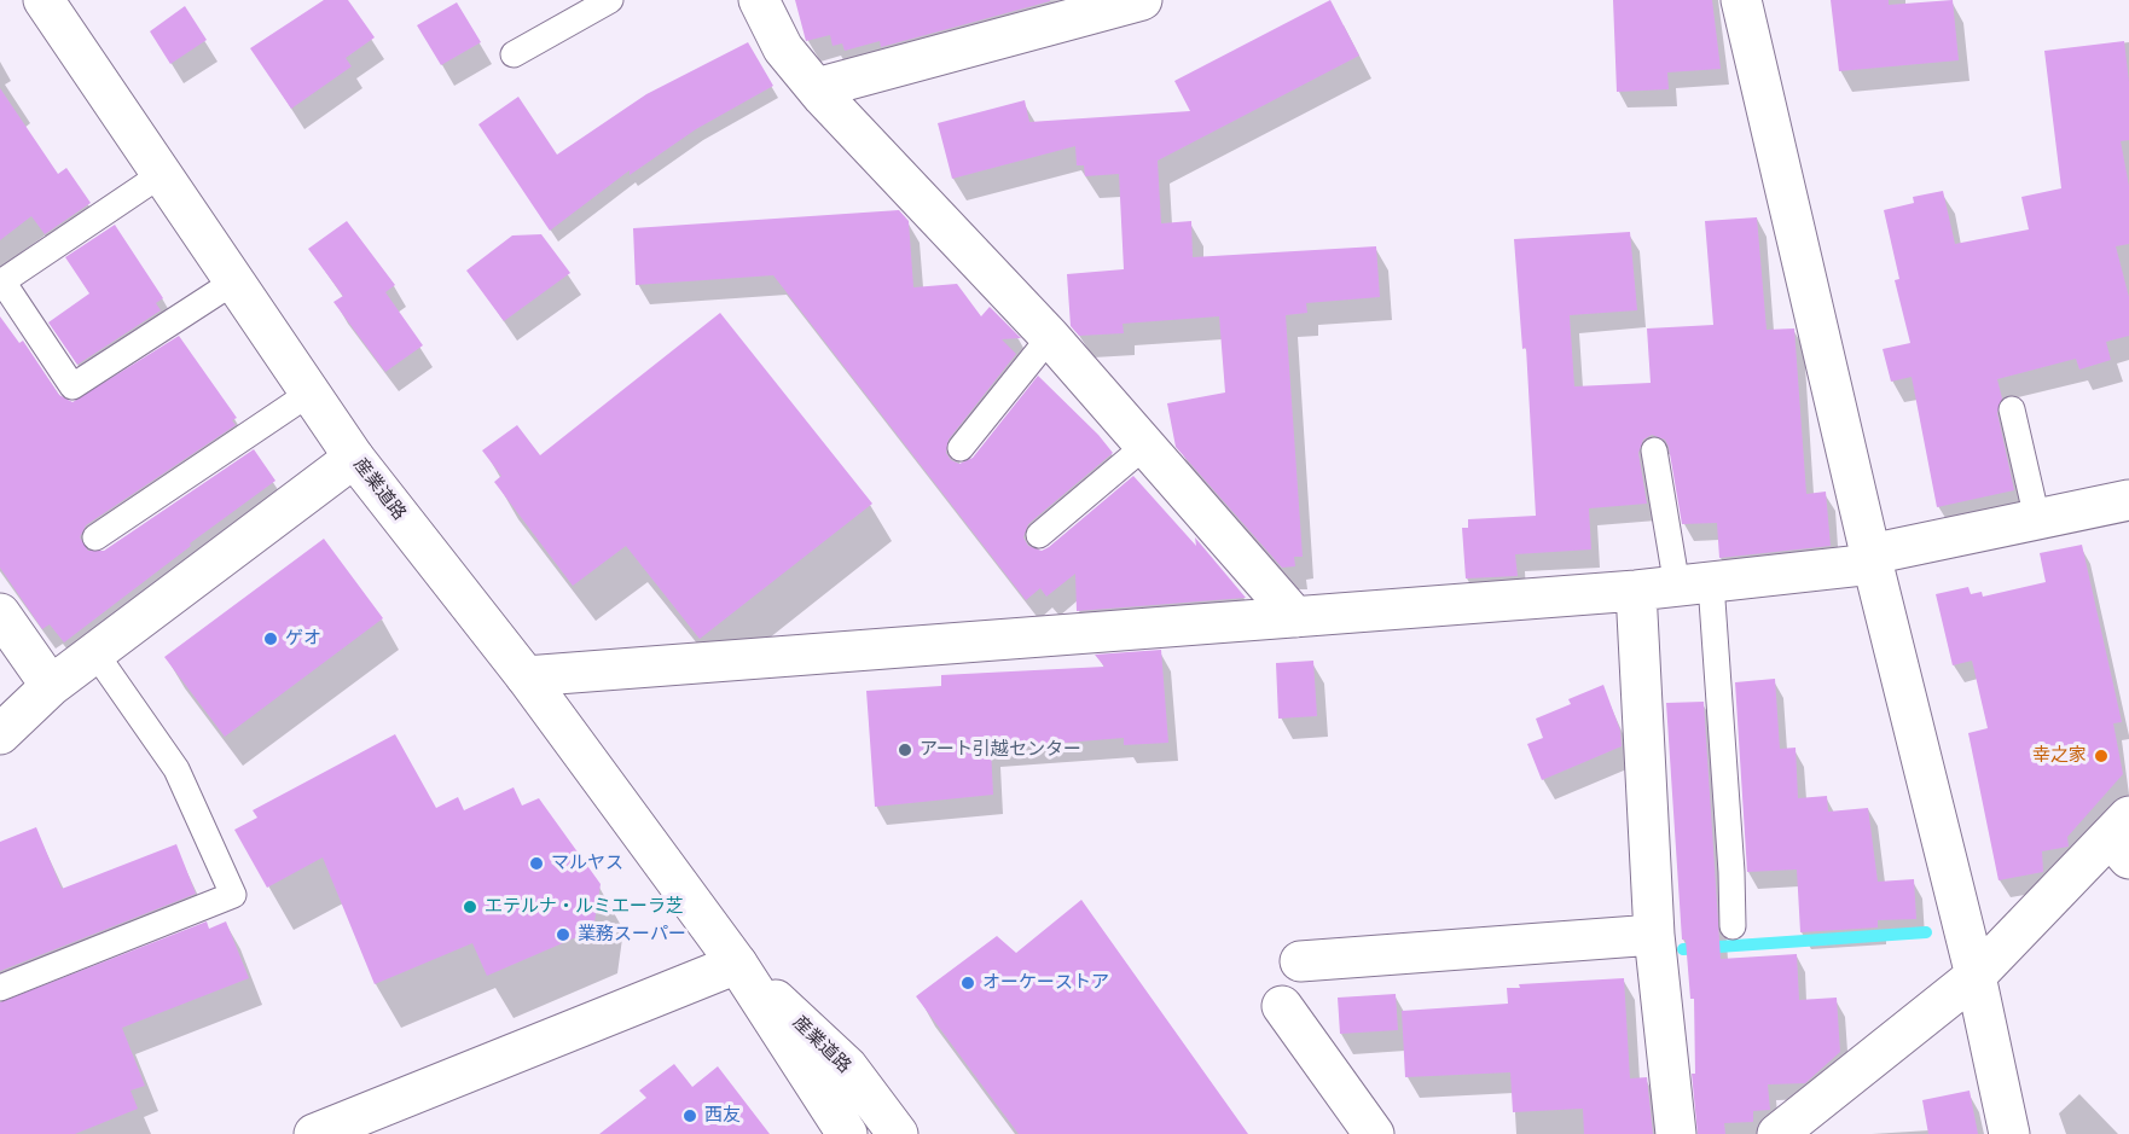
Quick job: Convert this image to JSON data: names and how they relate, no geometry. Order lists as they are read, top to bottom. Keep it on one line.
{"streets":{"street":["産業道路"]},"places":["ゲオ","アート引越センター","幸之家","マルヤス","エテルナ・ルミエーラ芝","業務スーパー","オーケーストア","西友"]}
